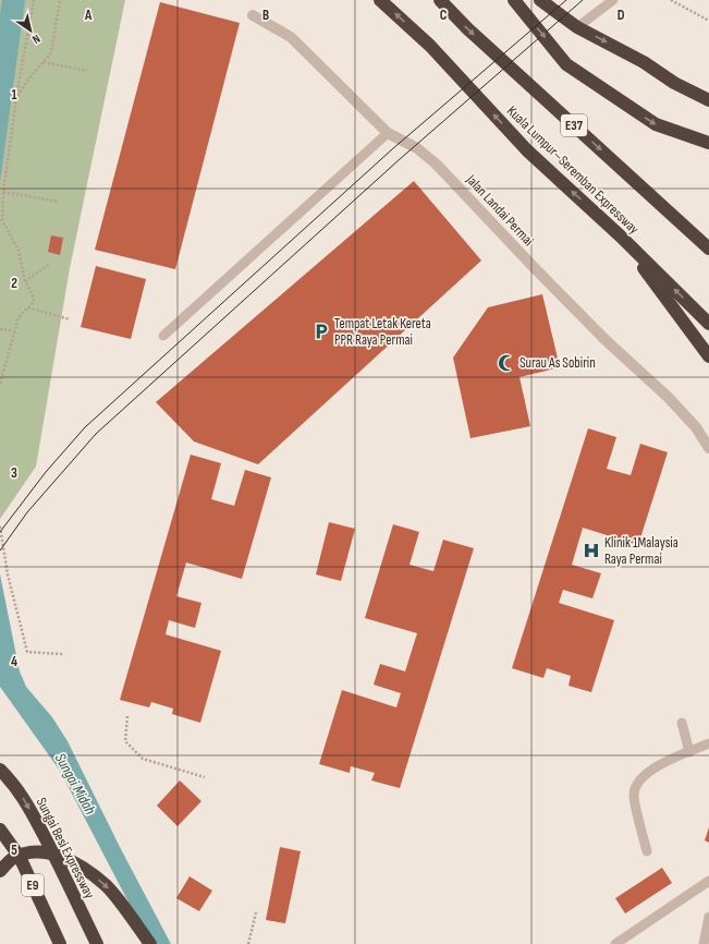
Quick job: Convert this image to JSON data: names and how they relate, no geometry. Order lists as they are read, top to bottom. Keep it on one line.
{"streets":{"highway":["E37","Kuala Lumpur–Seremban Expressway","Sungai Besi Expressway","E9"],"street":["Jalan Landai Permai"]},"water":["Sungai Midah"],"places":{"parking":["Tempat Letak Kereta PPR Raya Permai"],"mosque":["Surau As Sobirin"],"hospital":["Klinik 1Malaysia Raya Permai"]},"north":"bottom right","grid":{"columns":["A","B","C","D"],"rows":["1","2","3","4","5"]}}
